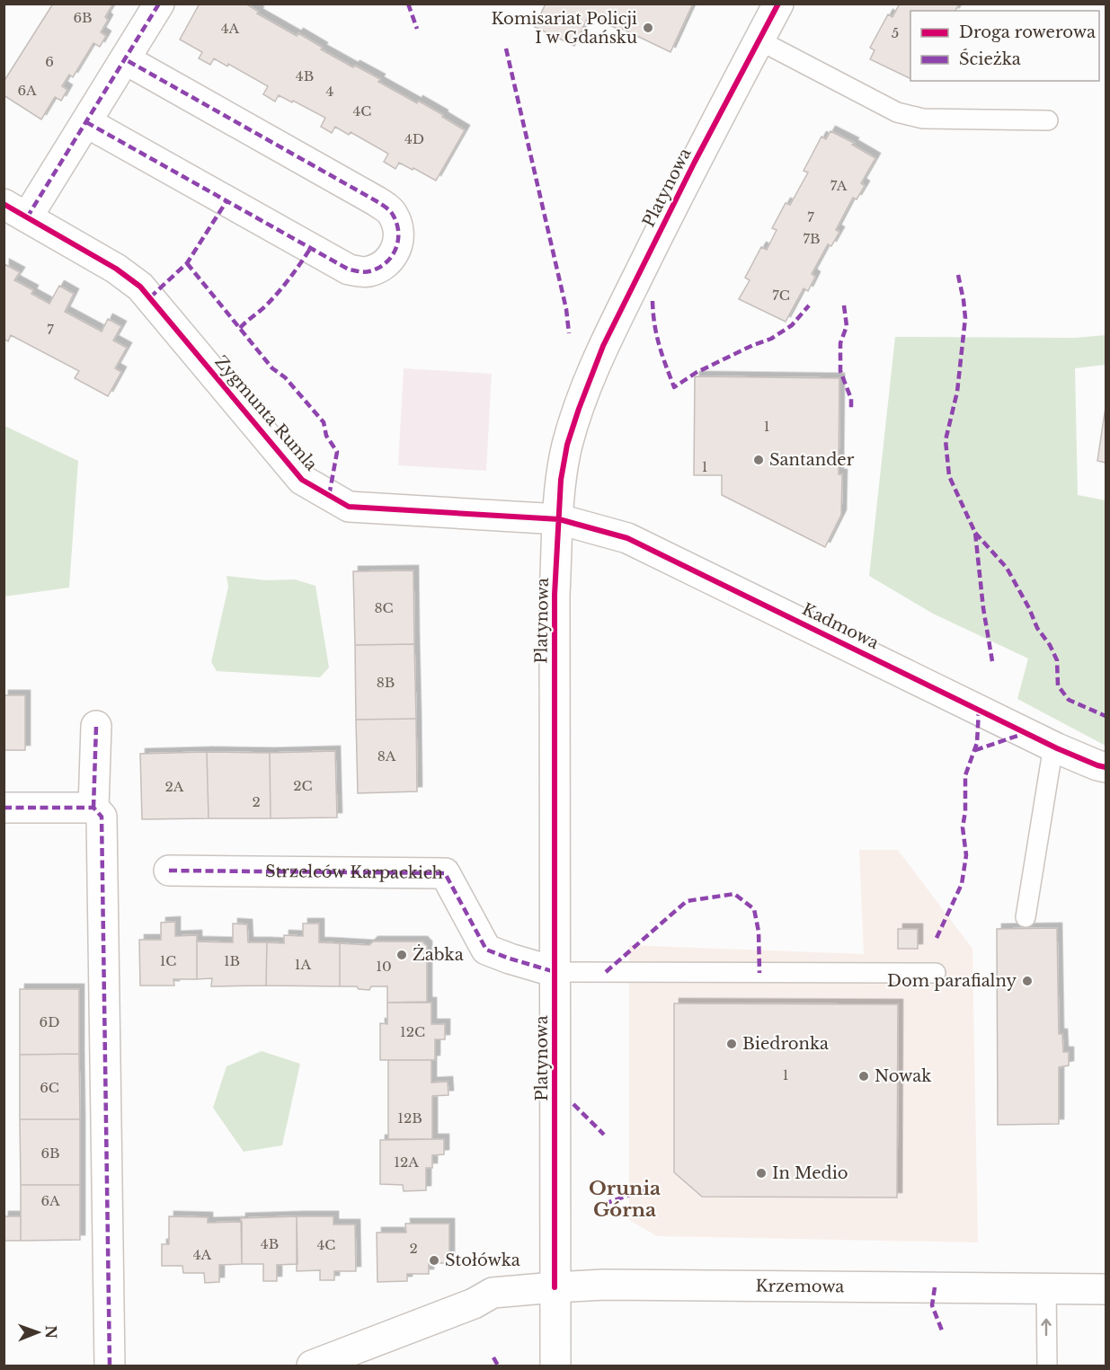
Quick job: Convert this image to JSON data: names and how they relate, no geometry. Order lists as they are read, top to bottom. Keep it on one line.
{"streets":{"street":["Platynowa","Zygmunta Rumla","Kadmowa","Strzelców Karpackich","Krzemowa"]},"crossings":[["Platynowa","Zygmunta Rumla"],["Platynowa","Kadmowa"],["Platynowa","Strzelców Karpackich"],["Platynowa","Krzemowa"],["Zygmunta Rumla","Kadmowa"]],"districts":["Orunia Górna"],"places":["Komisariat Policji I w Gdańsku","Santander","Żabka","Dom parafialny","Biedronka","Nowak","In Medio","Stołówka"],"house_numbers":["6B","4A","5","6","4B","6A","4","4C","4D","7A","7","7B","7C","7","1","1","8C","8B","8A","2C","2A","2","1C","1B","1A","10","6D","12C","1","6C","12B","6B","12A","6A","4B","4C","2","4A"],"legend":["Droga rowerowa","Ścieżka"],"north":"right"}
